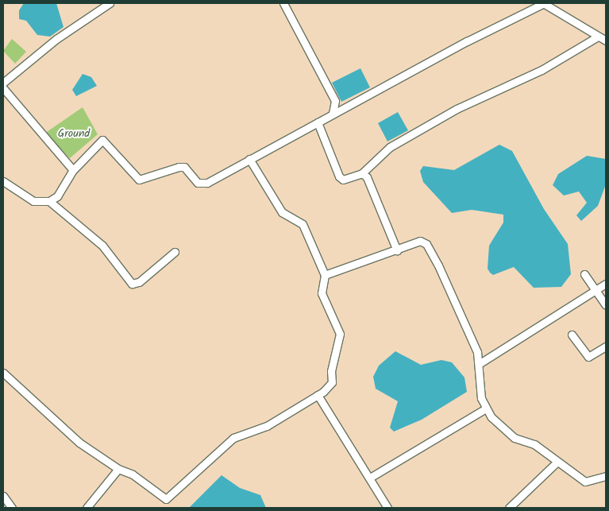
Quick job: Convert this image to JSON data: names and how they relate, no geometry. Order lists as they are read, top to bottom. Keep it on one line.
{"parks":["Ground"]}
